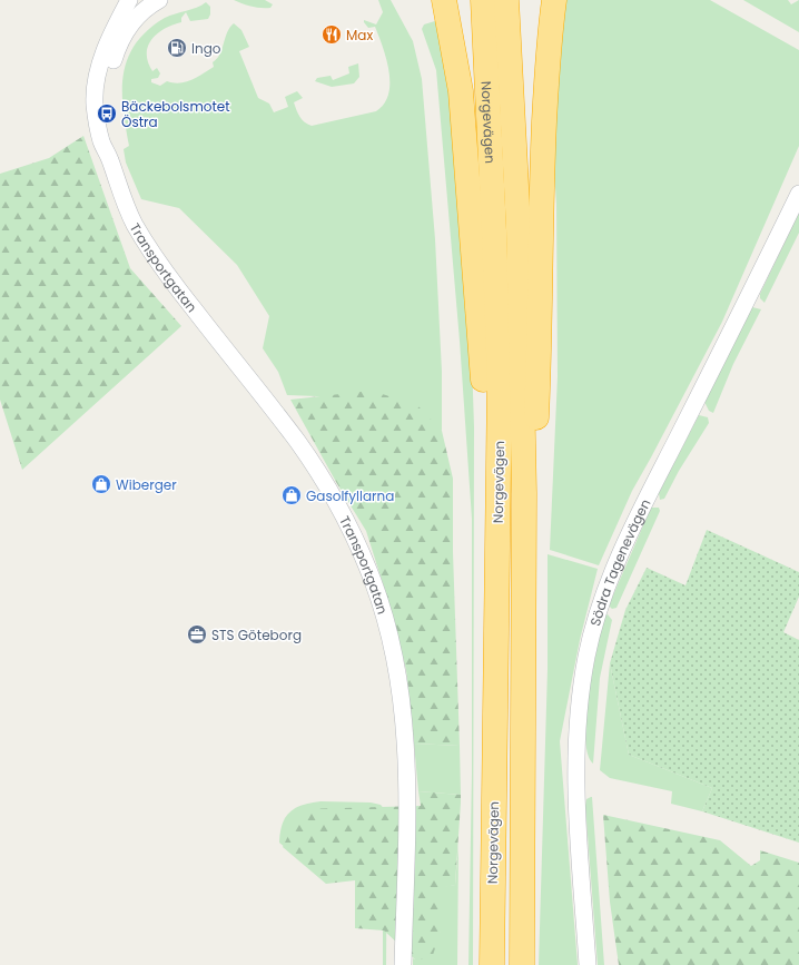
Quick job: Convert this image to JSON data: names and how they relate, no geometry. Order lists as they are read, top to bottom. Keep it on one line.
{"streets":{"highway":["Norgevägen"],"street":["Transportgatan","Södra Tagenevägen"]},"places":{"restaurant":["Max"],"fuel station":["Ingo"],"bus stop":["Bäckebolsmotet Östra"],"shop":["Wiberger","Gasolfyllarna"],"office":["STS Göteborg"]}}
